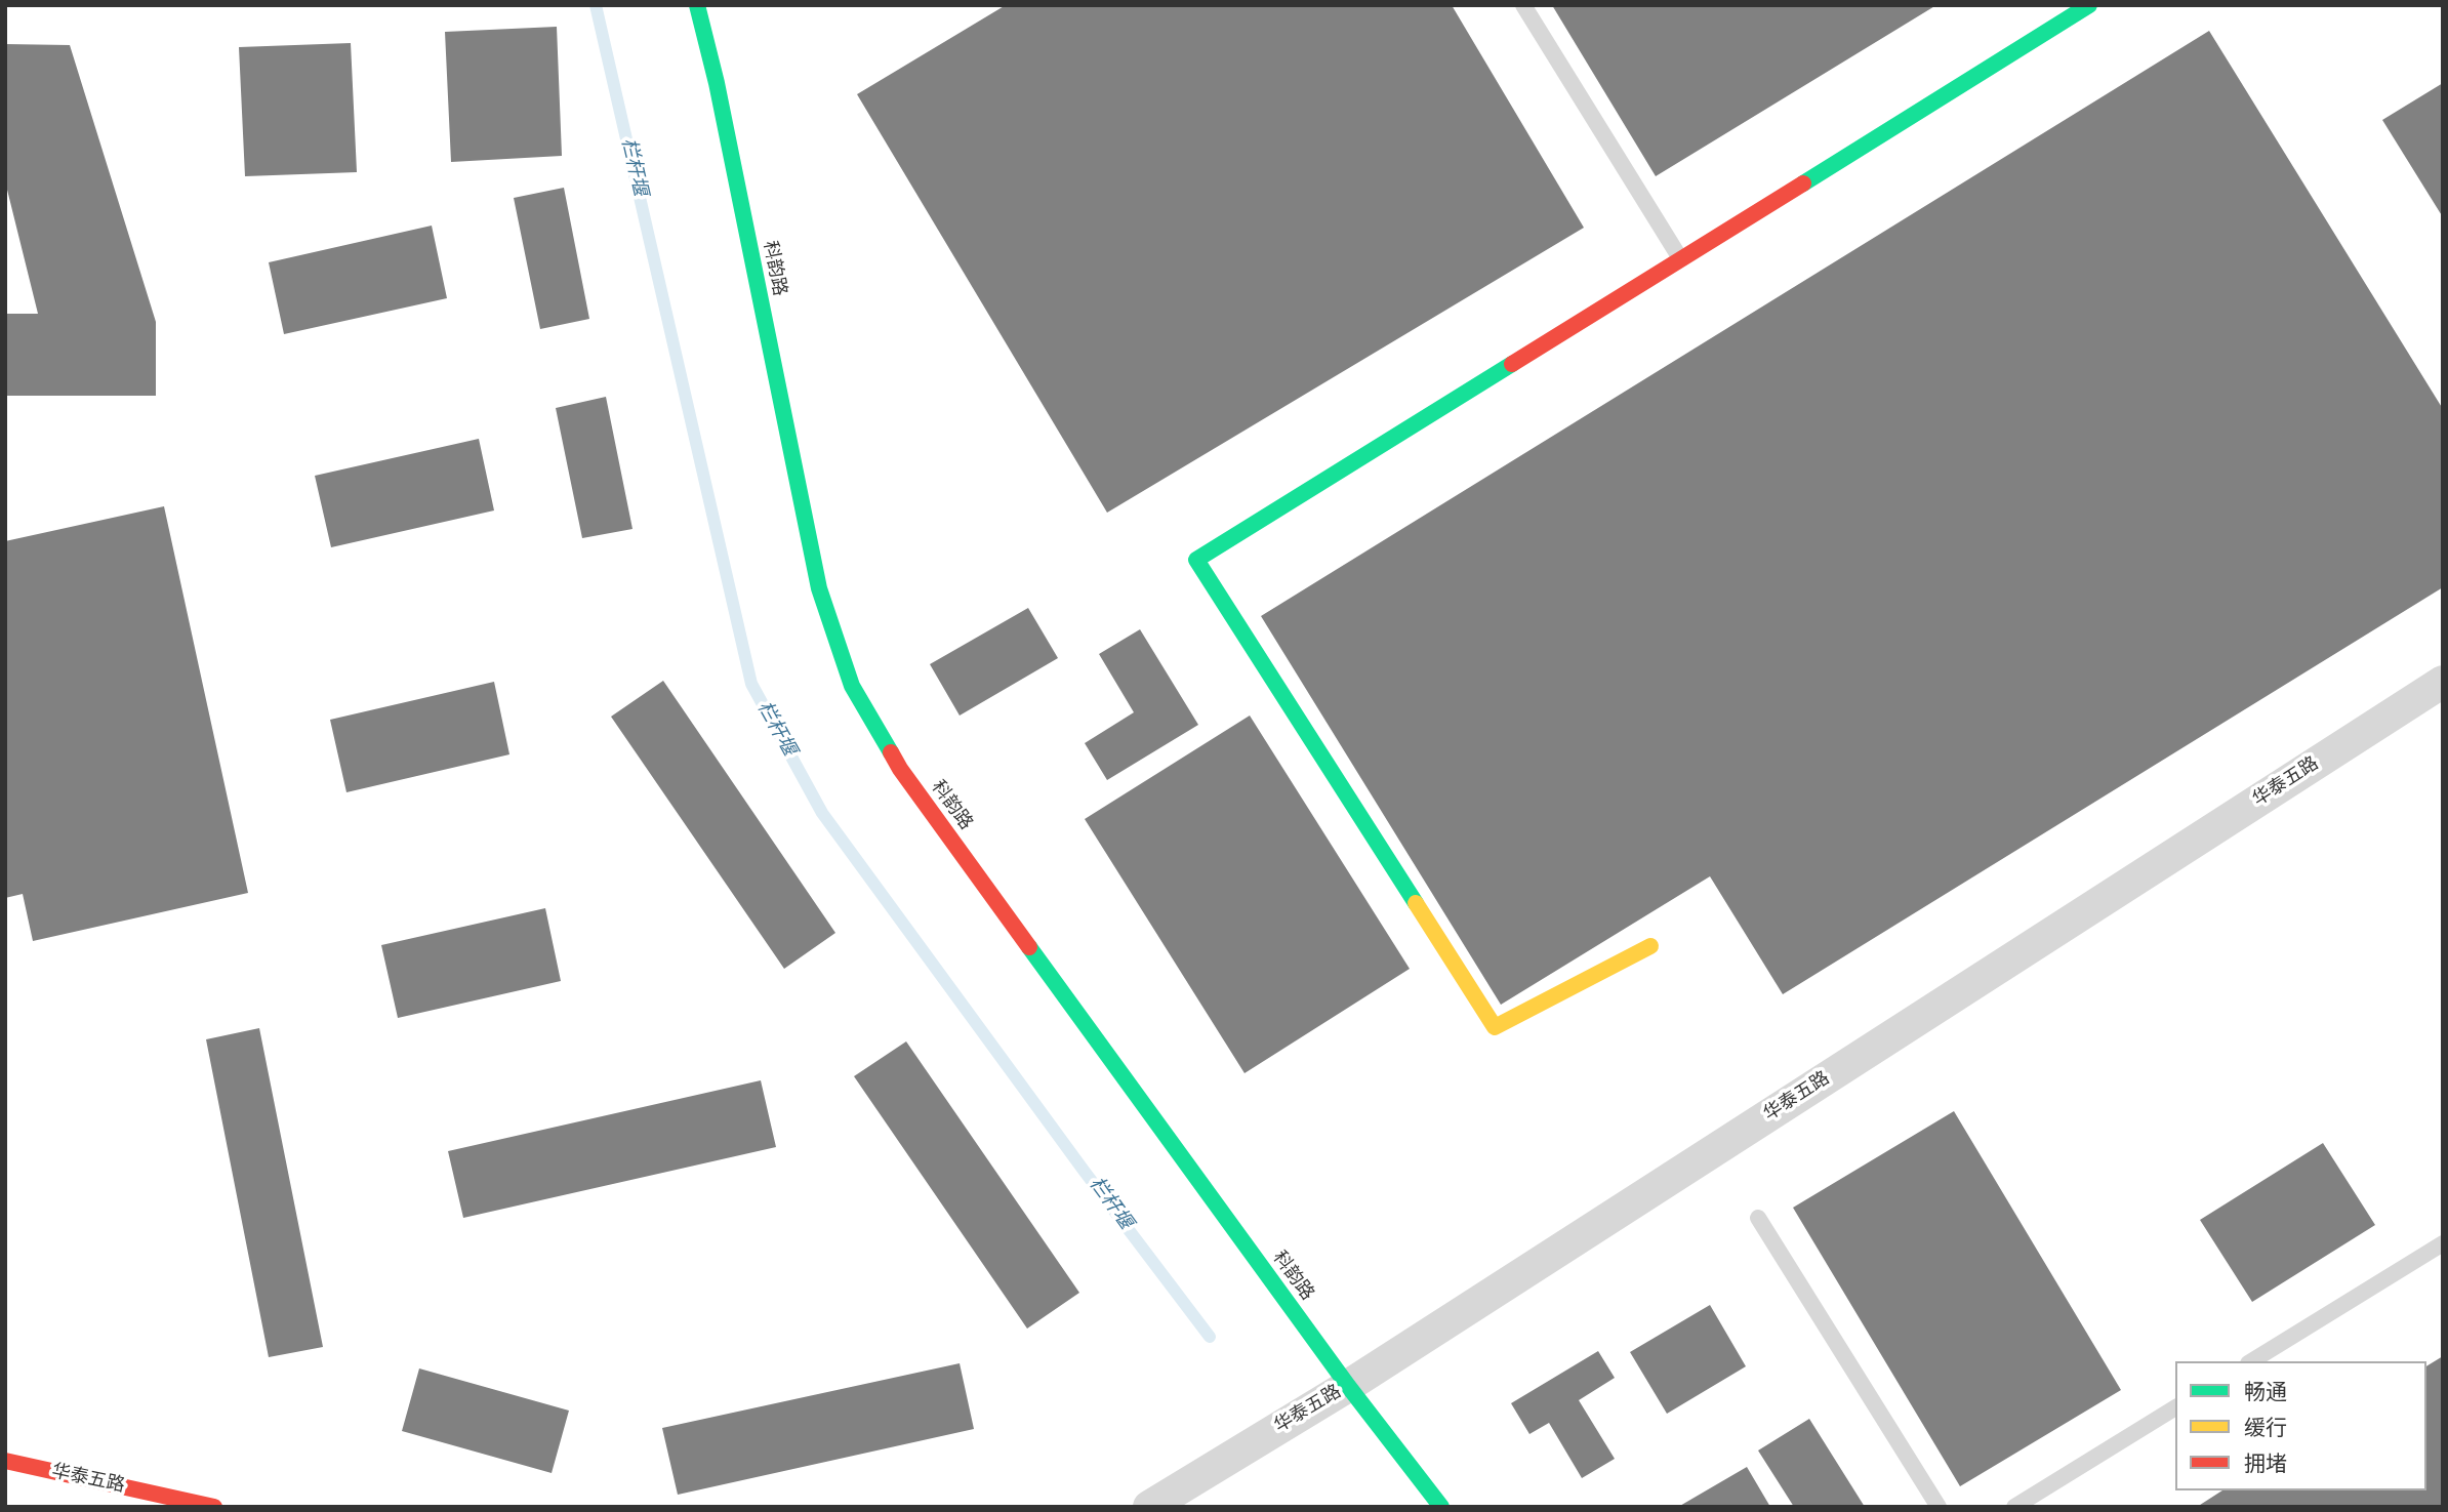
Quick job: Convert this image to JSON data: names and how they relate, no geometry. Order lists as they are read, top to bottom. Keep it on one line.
{"streets":{"street":["科韵路","华泰五路"]},"crossings":[["科韵路","华泰五路"]],"water":["栏杆堰"],"legend":["畅通","缓行","拥堵"]}
